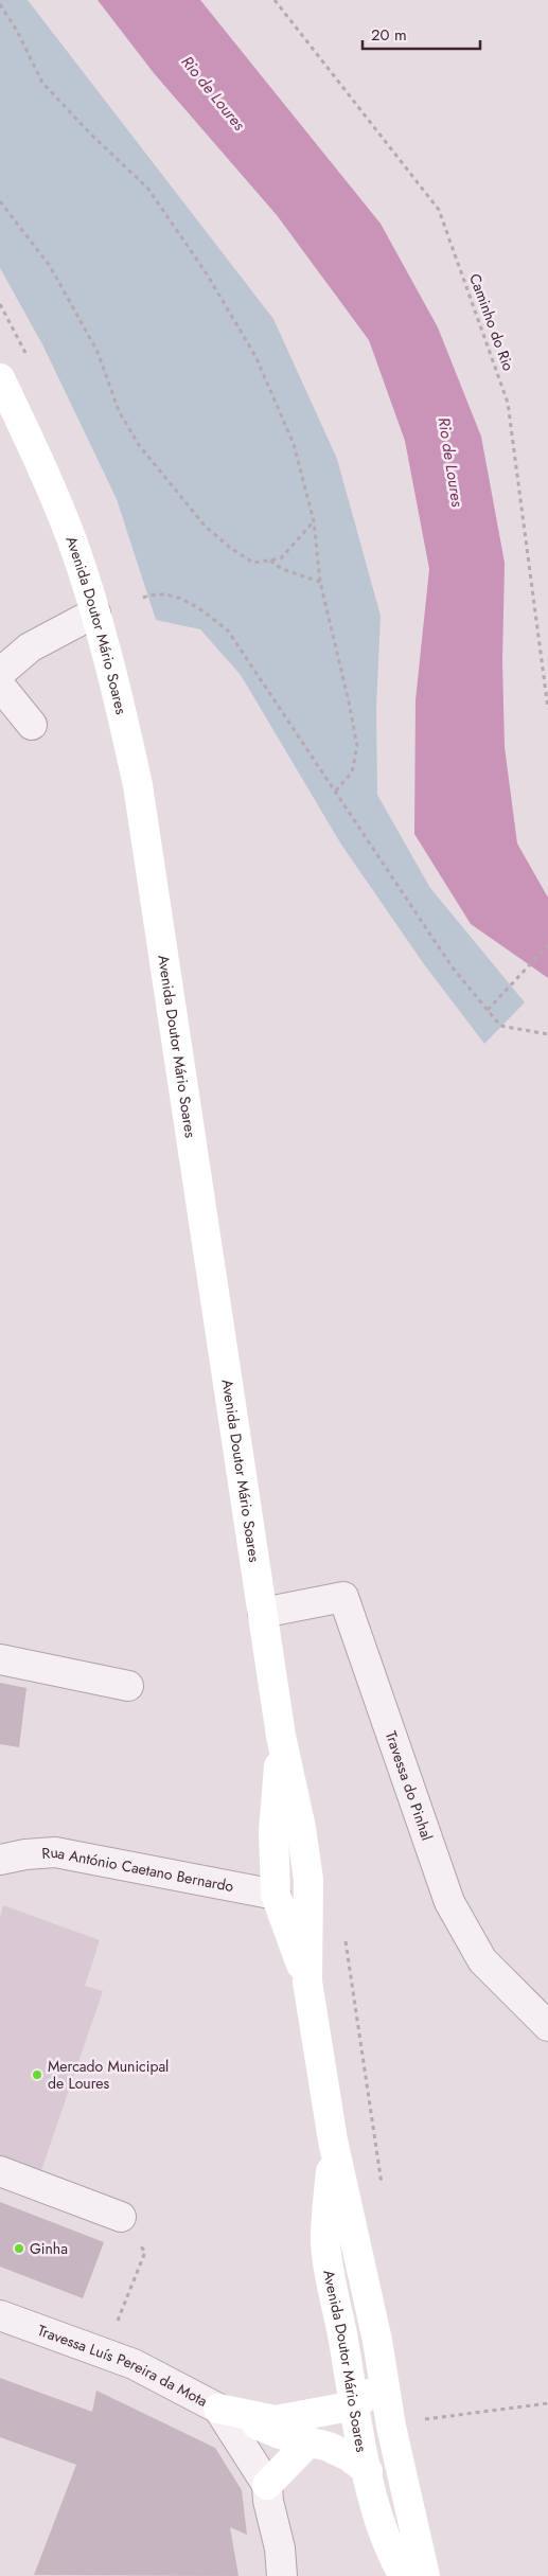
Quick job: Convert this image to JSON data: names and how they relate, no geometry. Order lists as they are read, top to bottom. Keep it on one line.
{"streets":{"street":["Avenida Doutor Mário Soares","Travessa do Pinhal","Rua António Caetano Bernardo","Travessa Luís Pereira da Mota"],"path":["Caminho do Rio"]},"crossings":[["Avenida Doutor Mário Soares","Travessa do Pinhal"],["Avenida Doutor Mário Soares","Rua António Caetano Bernardo"]],"water":["Rio de Loures"],"places":["Mercado Municipal de Loures","Ginha"],"scale_bar":"20 m"}
